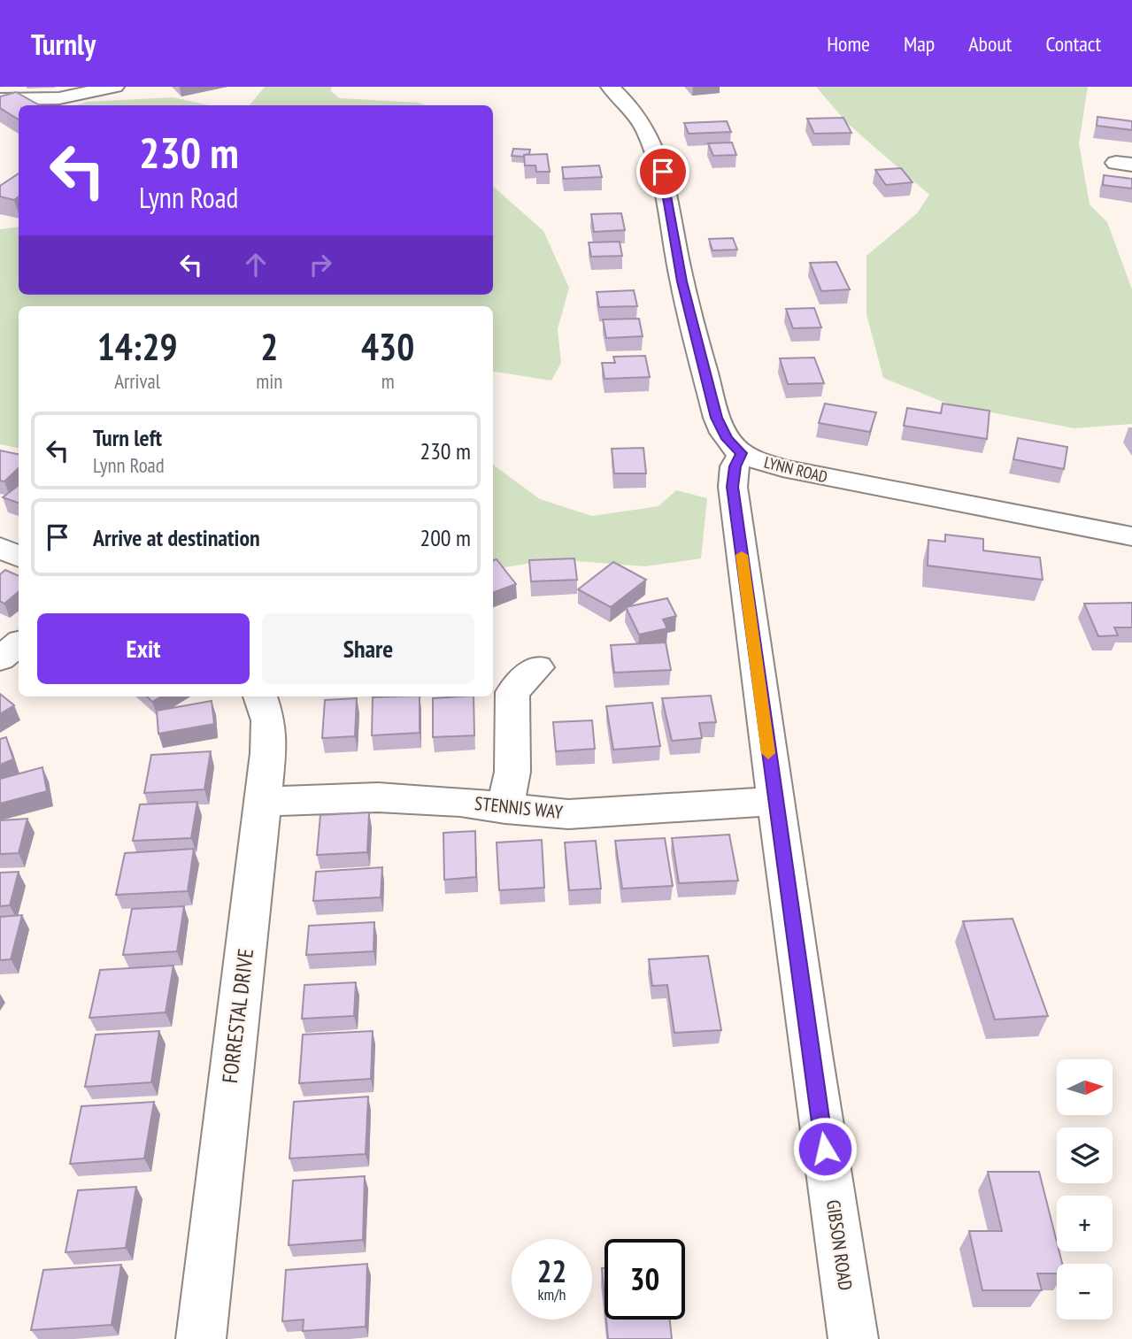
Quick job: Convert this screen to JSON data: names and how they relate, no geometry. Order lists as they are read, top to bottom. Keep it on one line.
{"streets":{"street":["LYNN ROAD","STENNIS WAY","FORRESTAL DRIVE","GIBSON ROAD"]},"crossings":[["LYNN ROAD","GIBSON ROAD"],["STENNIS WAY","FORRESTAL DRIVE"],["STENNIS WAY","GIBSON ROAD"]],"north":"right","page":{"header":"Turnly","nav":["Home","Map","About","Contact"],"turn":["230 m","Lynn Road"],"eta":["14:29","Arrival","2","min","430","m"],"list":[{"name":"Turn left","note":"Lynn Road","value":"230 m"},{"name":"Arrive at destination","value":"200 m"}],"buttons":["Exit","Share"],"map_buttons":["+","−"],"speed":"22 km/h","limit":"30"}}
